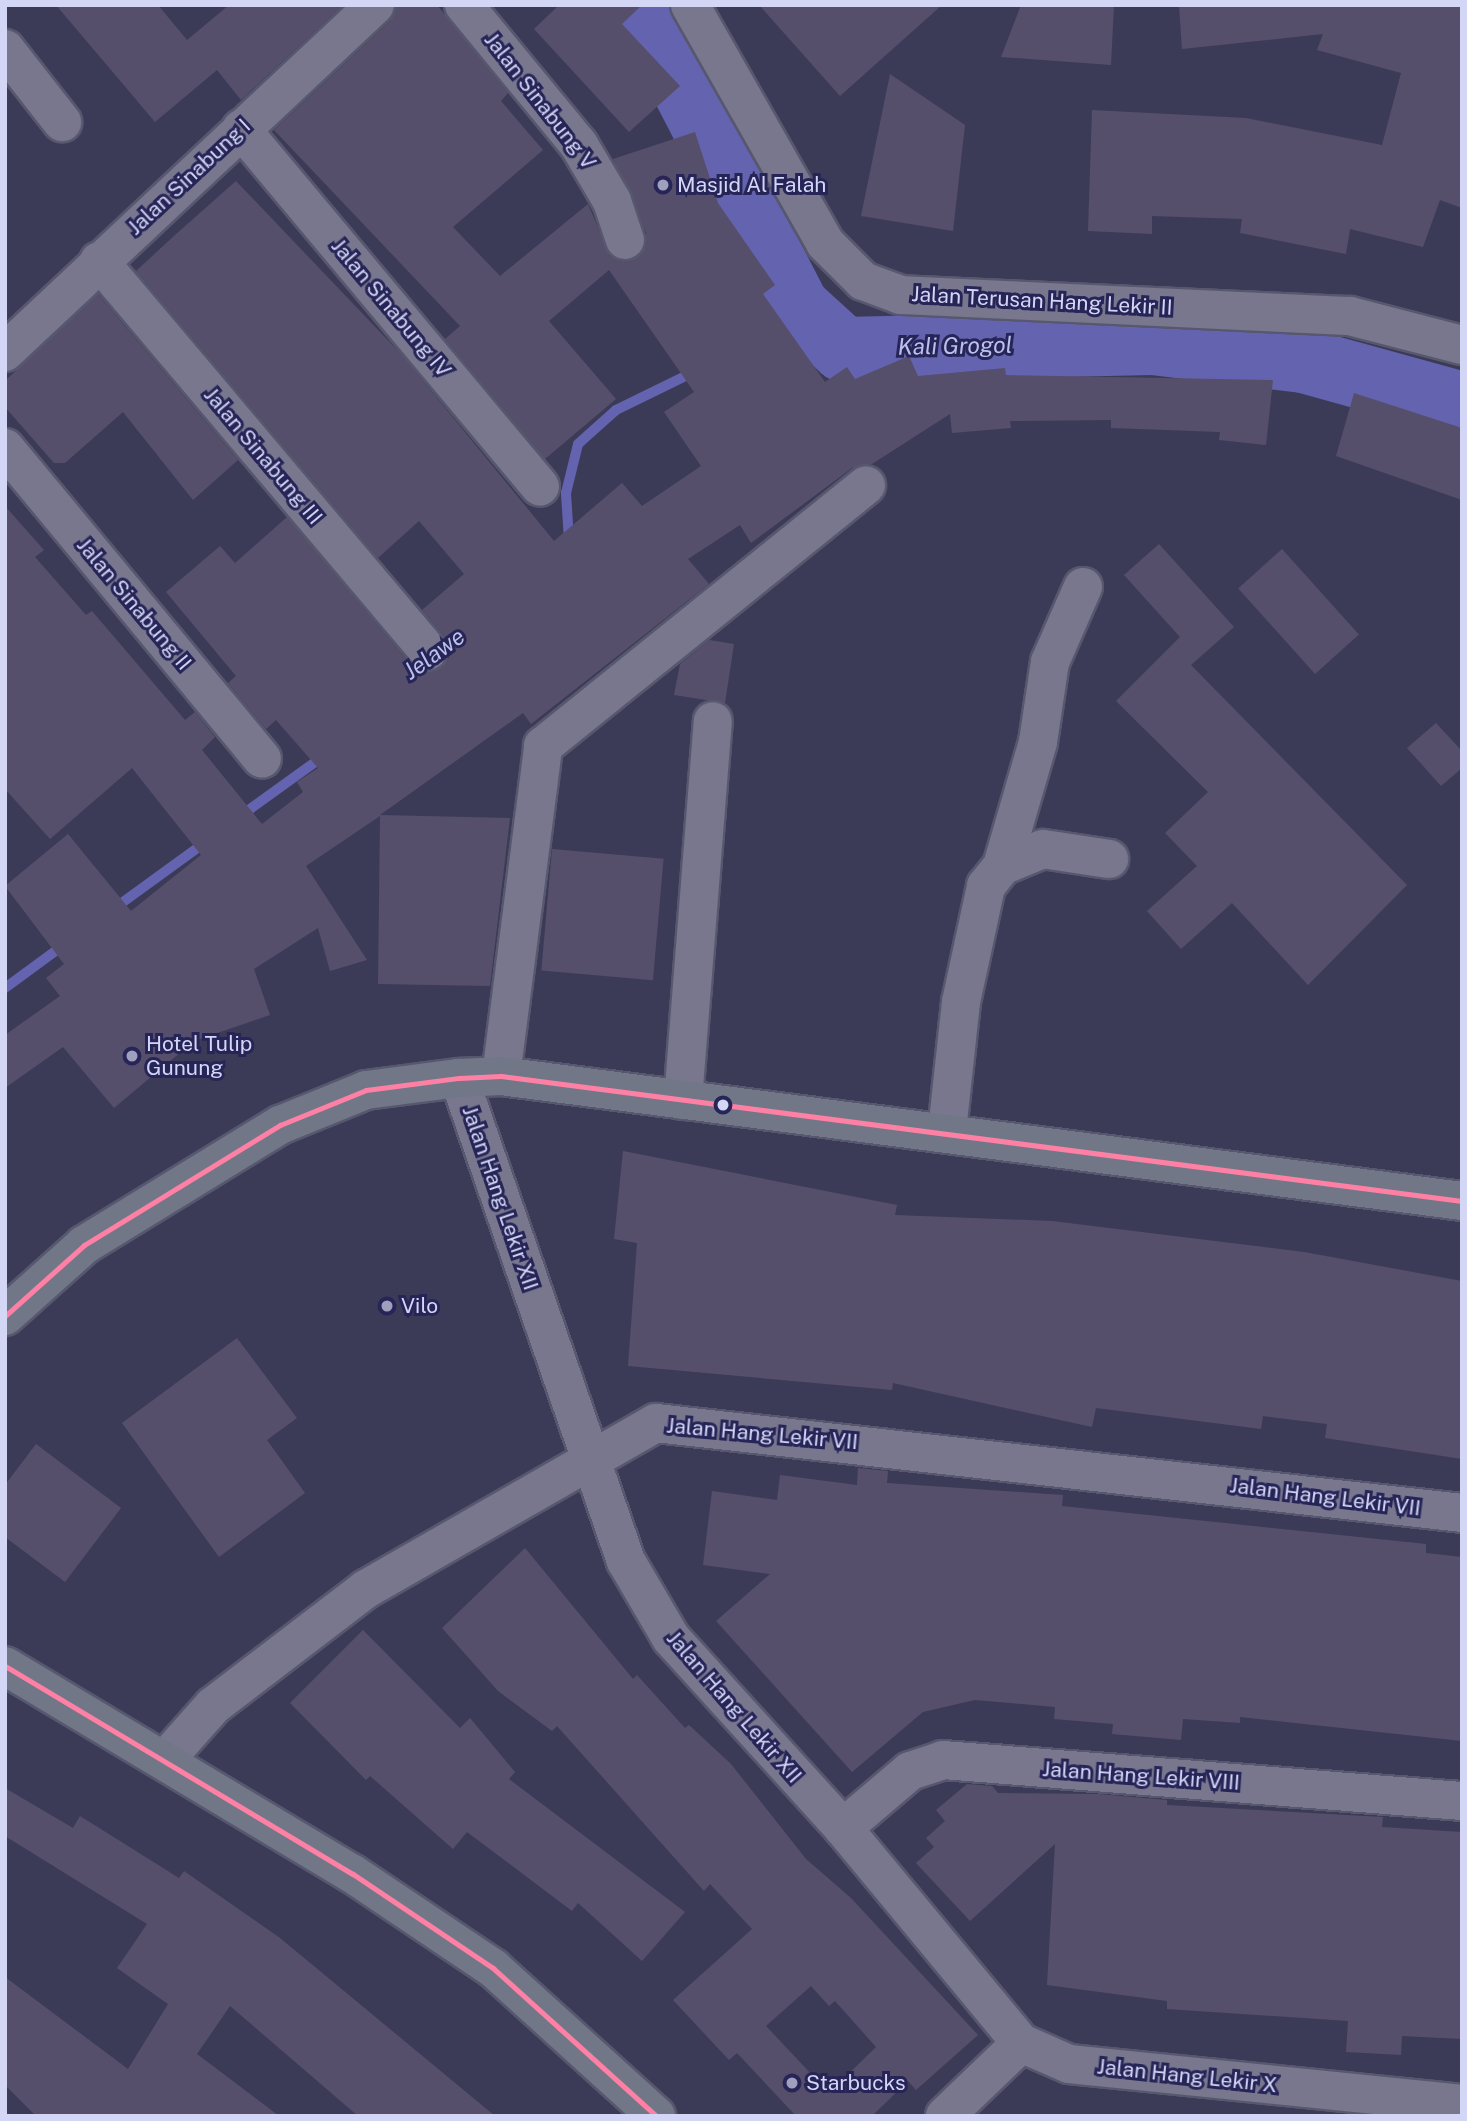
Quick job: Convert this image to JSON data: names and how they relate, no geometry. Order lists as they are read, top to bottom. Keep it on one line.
{"streets":{"street":["Jalan Sinabung V","Jalan Sinabung I","Jalan Terusan Hang Lekir II","Jalan Sinabung IV","Jalan Sinabung III","Jalan Sinabung II","Jalan Hang Lekir XII","Jalan Hang Lekir VII","Jalan Hang Lekir VIII","Jalan Hang Lekir X"]},"crossings":[["Jalan Sinabung I","Jalan Sinabung IV"],["Jalan Sinabung I","Jalan Sinabung III"],["Jalan Hang Lekir XII","Jalan Hang Lekir VII"],["Jalan Hang Lekir XII","Jalan Hang Lekir VIII"],["Jalan Hang Lekir XII","Jalan Hang Lekir X"]],"water":["Kali Grogol","Jelawe"],"places":["Masjid Al Falah","Hotel Tulip Gunung","Vilo","Starbucks"]}
